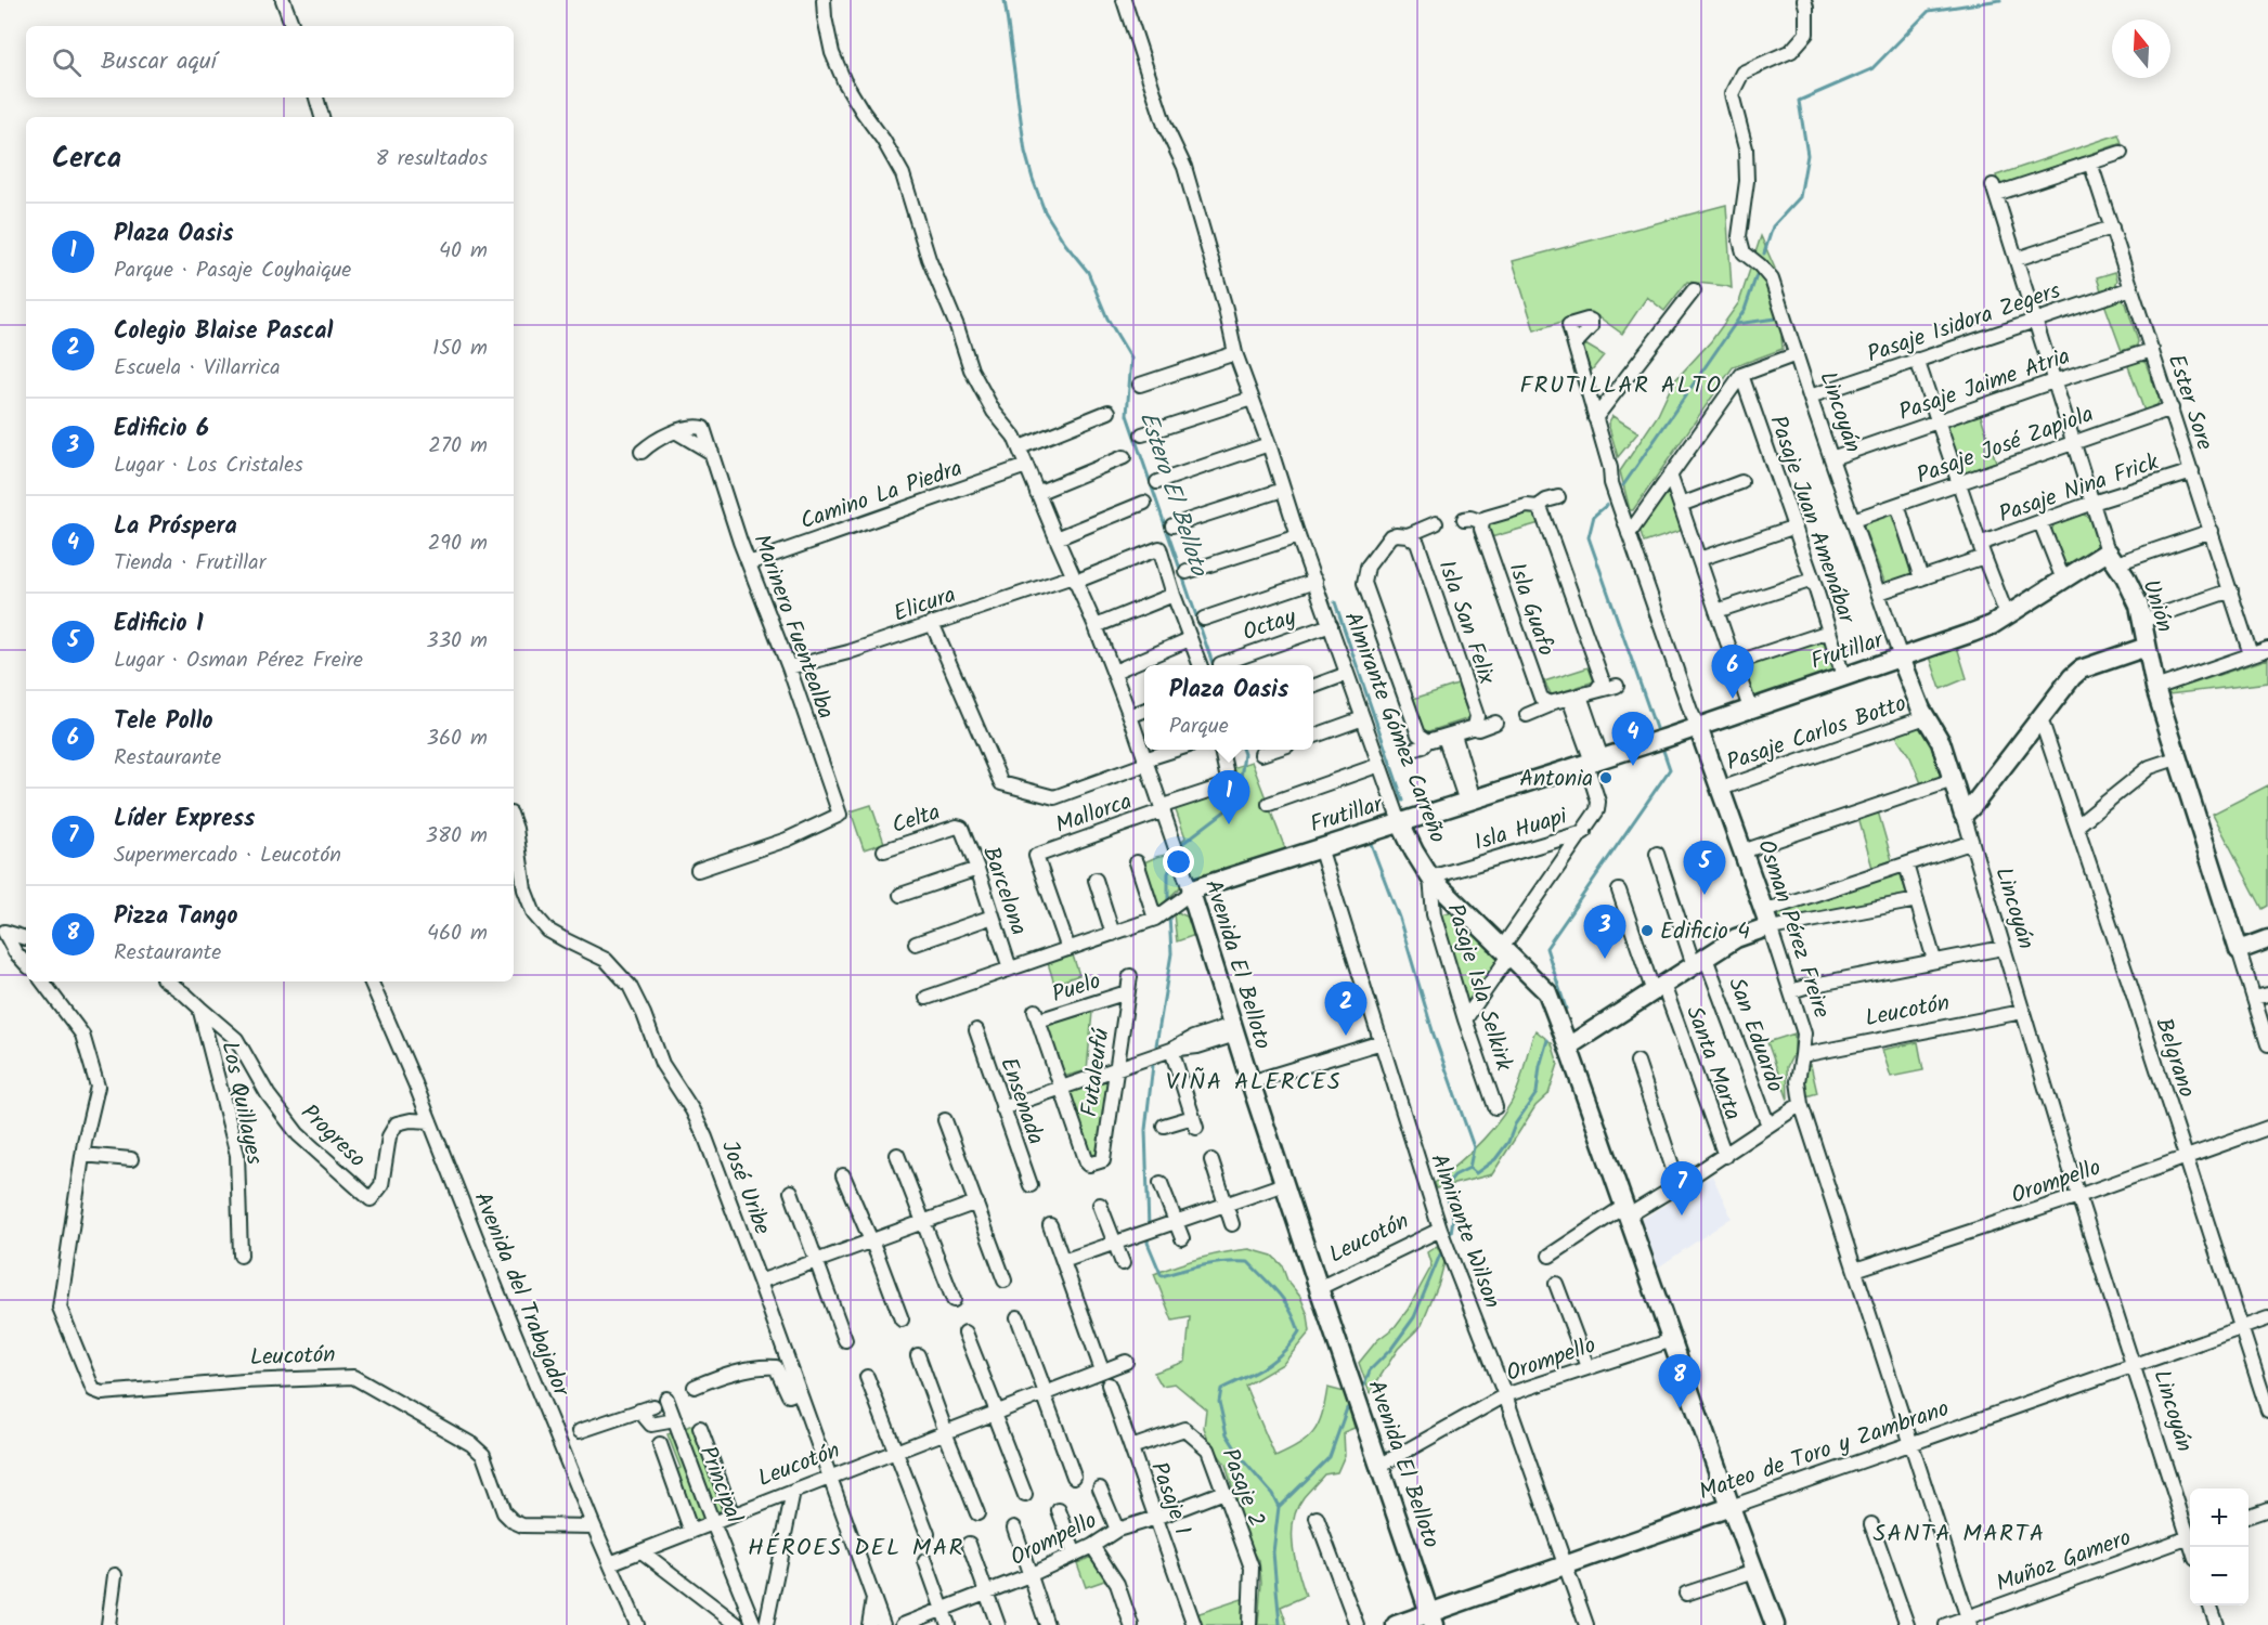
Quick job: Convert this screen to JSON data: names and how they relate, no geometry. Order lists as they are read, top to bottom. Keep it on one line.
{"streets":{"street":["Pasaje Isidora Zegers","Pasaje Jaime Atria","Ester Sore","Lincoyán","Pasaje José Zapiola","Pasaje Nina Frick","Camino La Piedra","Pasaje Juan Amenábar","Elicura","Unión","Isla Guafo","Isla San Felix","Octay","Marinero Fuentealba","Frutillar","Almirante Gómez Carreño","Pasaje Carlos Botto","Mallorca","Celta","Isla Huapi","Barcelona","Osman Pérez Freire","Avenida El Belloto","Puelo","Pasaje Isla Selkirk","Leucotón","San Eduardo","Belgrano","Santa Marta","Futaleufú","Ensenada","Los Quillayes","Progreso","Orompello","José Uribe","Almirante Wilson","Avenida del Trabajador","Mateo de Toro y Zambrano","Principal","Pasaje 2","Pasaje 1","Muñoz Gamero"]},"crossings":[["Pasaje Isidora Zegers","Ester Sore"],["Pasaje Isidora Zegers","Lincoyán"],["Pasaje Isidora Zegers","Unión"],["Pasaje Jaime Atria","Ester Sore"],["Pasaje Jaime Atria","Lincoyán"],["Pasaje Jaime Atria","Unión"],["Ester Sore","Pasaje José Zapiola"],["Ester Sore","Pasaje Nina Frick"],["Ester Sore","Unión"],["Lincoyán","Pasaje José Zapiola"],["Lincoyán","Frutillar"],["Lincoyán","Pasaje Carlos Botto"],["Lincoyán","Leucotón"],["Lincoyán","Orompello"],["Lincoyán","Mateo de Toro y Zambrano"],["Pasaje José Zapiola","Unión"],["Pasaje Nina Frick","Unión"],["Camino La Piedra","Marinero Fuentealba"],["Camino La Piedra","Avenida El Belloto"],["Pasaje Juan Amenábar","Frutillar"],["Elicura","Marinero Fuentealba"],["Elicura","Avenida El Belloto"],["Unión","Frutillar"],["Octay","Almirante Gómez Carreño"],["Frutillar","Almirante Gómez Carreño"],["Frutillar","Mallorca"],["Frutillar","Barcelona"],["Frutillar","Osman Pérez Freire"],["Frutillar","Avenida El Belloto"],["Frutillar","Almirante Wilson"],["Almirante Gómez Carreño","Isla Huapi"],["Almirante Gómez Carreño","Pasaje Isla Selkirk"],["Almirante Gómez Carreño","Orompello"],["Almirante Gómez Carreño","Mateo de Toro y Zambrano"],["Pasaje Carlos Botto","Osman Pérez Freire"],["Mallorca","Avenida El Belloto"],["Celta","Barcelona"],["Isla Huapi","Pasaje Isla Selkirk"],["Osman Pérez Freire","Leucotón"],["Osman Pérez Freire","Orompello"],["Osman Pérez Freire","Mateo de Toro y Zambrano"],["Osman Pérez Freire","Muñoz Gamero"],["Avenida El Belloto","Leucotón"],["Avenida El Belloto","Orompello"],["Avenida El Belloto","Mateo de Toro y Zambrano"],["Puelo","Futaleufú"],["Leucotón","José Uribe"],["Leucotón","Almirante Wilson"],["Leucotón","Avenida del Trabajador"],["Leucotón","Principal"],["Belgrano","Orompello"],["Belgrano","Mateo de Toro y Zambrano"],["Los Quillayes","Progreso"],["Progreso","Avenida del Trabajador"],["Orompello","Almirante Wilson"],["Orompello","Pasaje 2"],["Orompello","Pasaje 1"],["Almirante Wilson","Mateo de Toro y Zambrano"],["Pasaje 2","Pasaje 1"]],"districts":["FRUTILLAR ALTO","VIÑA ALERCES","SANTA MARTA","HÉROES DEL MAR"],"water":["Estero El Belloto"],"places":["Antonia","Edificio 4"],"north":"top","page":{"search":"Buscar aquí","heading":["Cerca","8 resultados"],"list":[{"mark":"1","name":"Plaza Oasis","note":"Parque · Pasaje Coyhaique","value":"40 m"},{"mark":"2","name":"Colegio Blaise Pascal","note":"Escuela · Villarrica","value":"150 m"},{"mark":"3","name":"Edificio 6","note":"Lugar · Los Cristales","value":"270 m"},{"mark":"4","name":"La Próspera","note":"Tienda · Frutillar","value":"290 m"},{"mark":"5","name":"Edificio 1","note":"Lugar · Osman Pérez Freire","value":"330 m"},{"mark":"6","name":"Tele Pollo","note":"Restaurante","value":"360 m"},{"mark":"7","name":"Líder Express","note":"Supermercado · Leucotón","value":"380 m"},{"mark":"8","name":"Pizza Tango","note":"Restaurante","value":"460 m"}],"pins":["6","4","1","5","3","2","7","8"],"popup":["Plaza Oasis","Parque"],"map_buttons":["+","−"]}}
